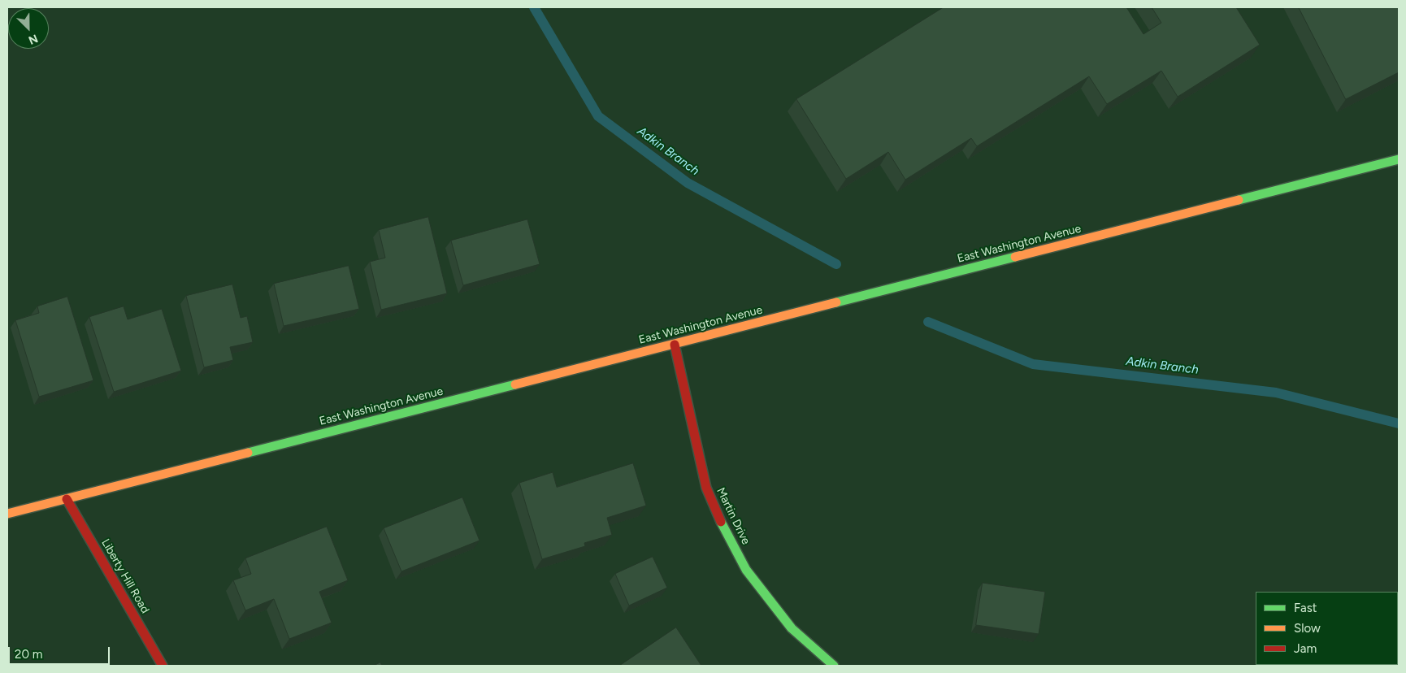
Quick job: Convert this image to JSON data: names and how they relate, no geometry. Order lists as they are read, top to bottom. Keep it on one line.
{"streets":{"street":["East Washington Avenue","Martin Drive","Liberty Hill Road"]},"crossings":[["East Washington Avenue","Martin Drive"],["East Washington Avenue","Liberty Hill Road"]],"water":["Adkin Branch"],"legend":["Fast","Slow","Jam"],"scale_bar":"20 m","north":"bottom right"}
